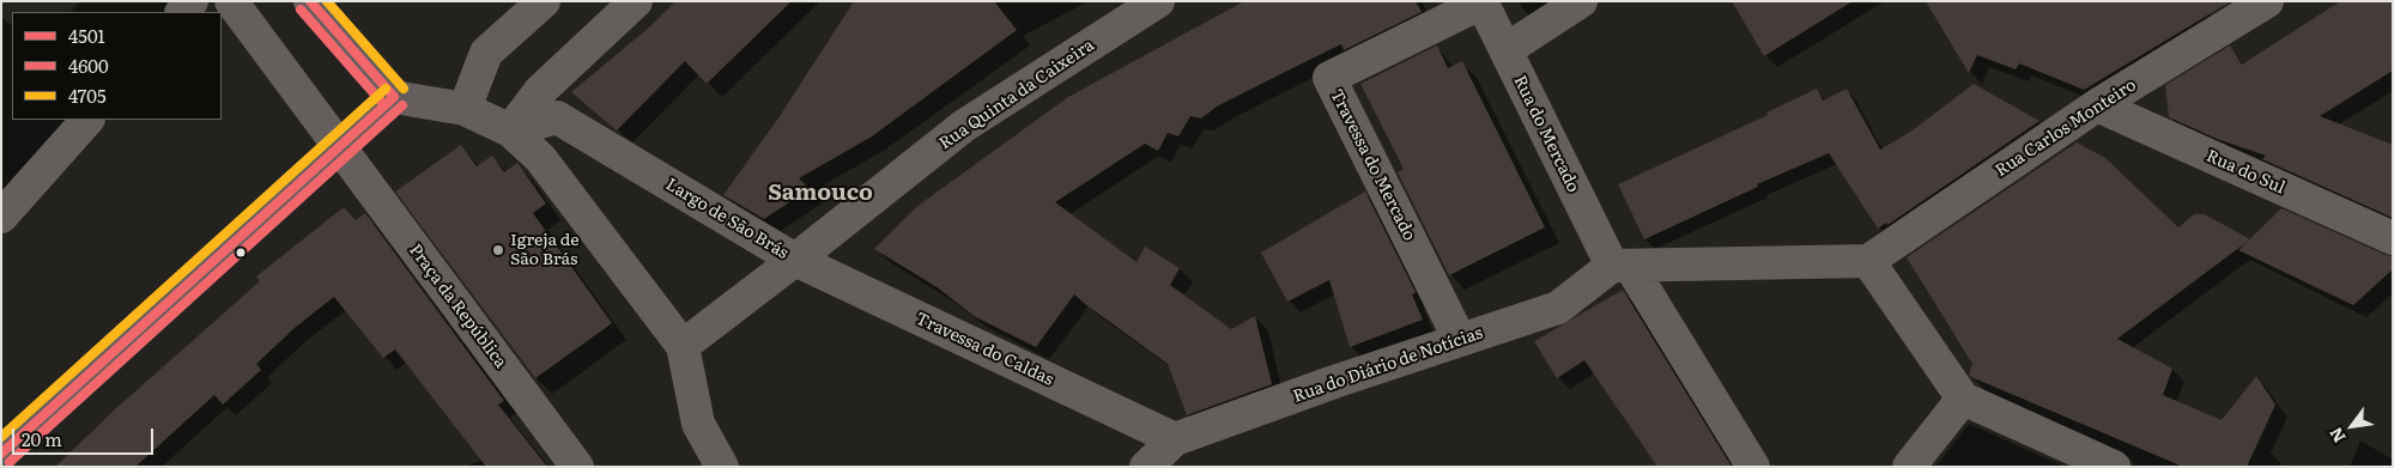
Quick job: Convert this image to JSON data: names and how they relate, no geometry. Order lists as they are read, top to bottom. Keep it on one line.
{"streets":{"street":["Rua Quinta da Caixeira","Rua Carlos Monteiro","Rua do Mercado","Travessa do Mercado","Rua do Sul","Largo de São Brás","Praça da República","Travessa do Caldas","Rua do Diário de Notícias"]},"crossings":[["Rua Quinta da Caixeira","Largo de São Brás"],["Rua Quinta da Caixeira","Travessa do Caldas"],["Rua Carlos Monteiro","Rua do Sul"],["Rua do Mercado","Travessa do Mercado"],["Rua do Mercado","Rua do Diário de Notícias"],["Travessa do Mercado","Rua do Diário de Notícias"],["Largo de São Brás","Travessa do Caldas"],["Travessa do Caldas","Rua do Diário de Notícias"]],"districts":["Samouco"],"places":["Igreja de São Brás"],"lines":["transit line 4501","transit line 4705","transit line 4600"],"legend":["4501","4600","4705"],"scale_bar":"20 m","north":"bottom left"}
